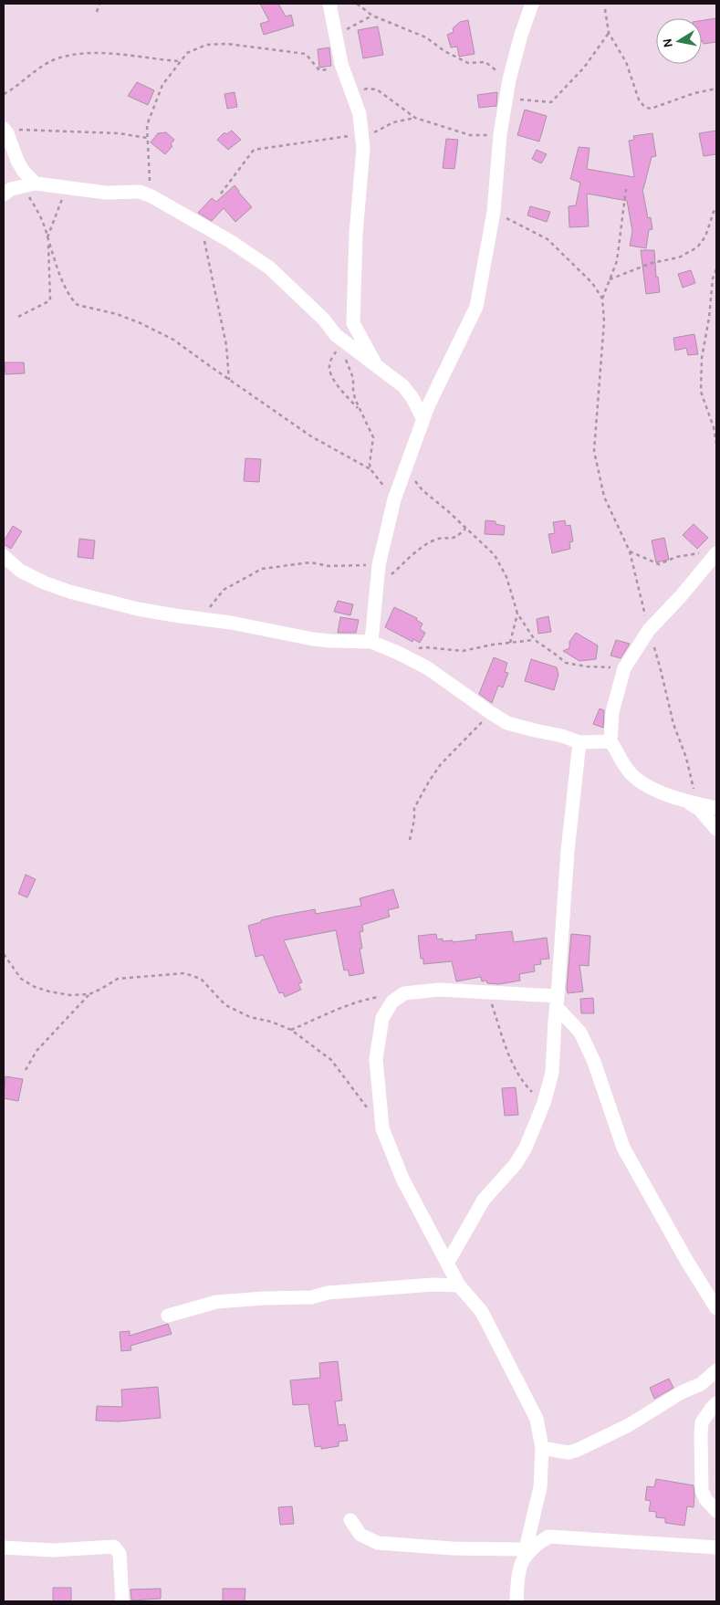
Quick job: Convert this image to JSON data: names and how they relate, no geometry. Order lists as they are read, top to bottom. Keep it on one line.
{"north":"left"}
